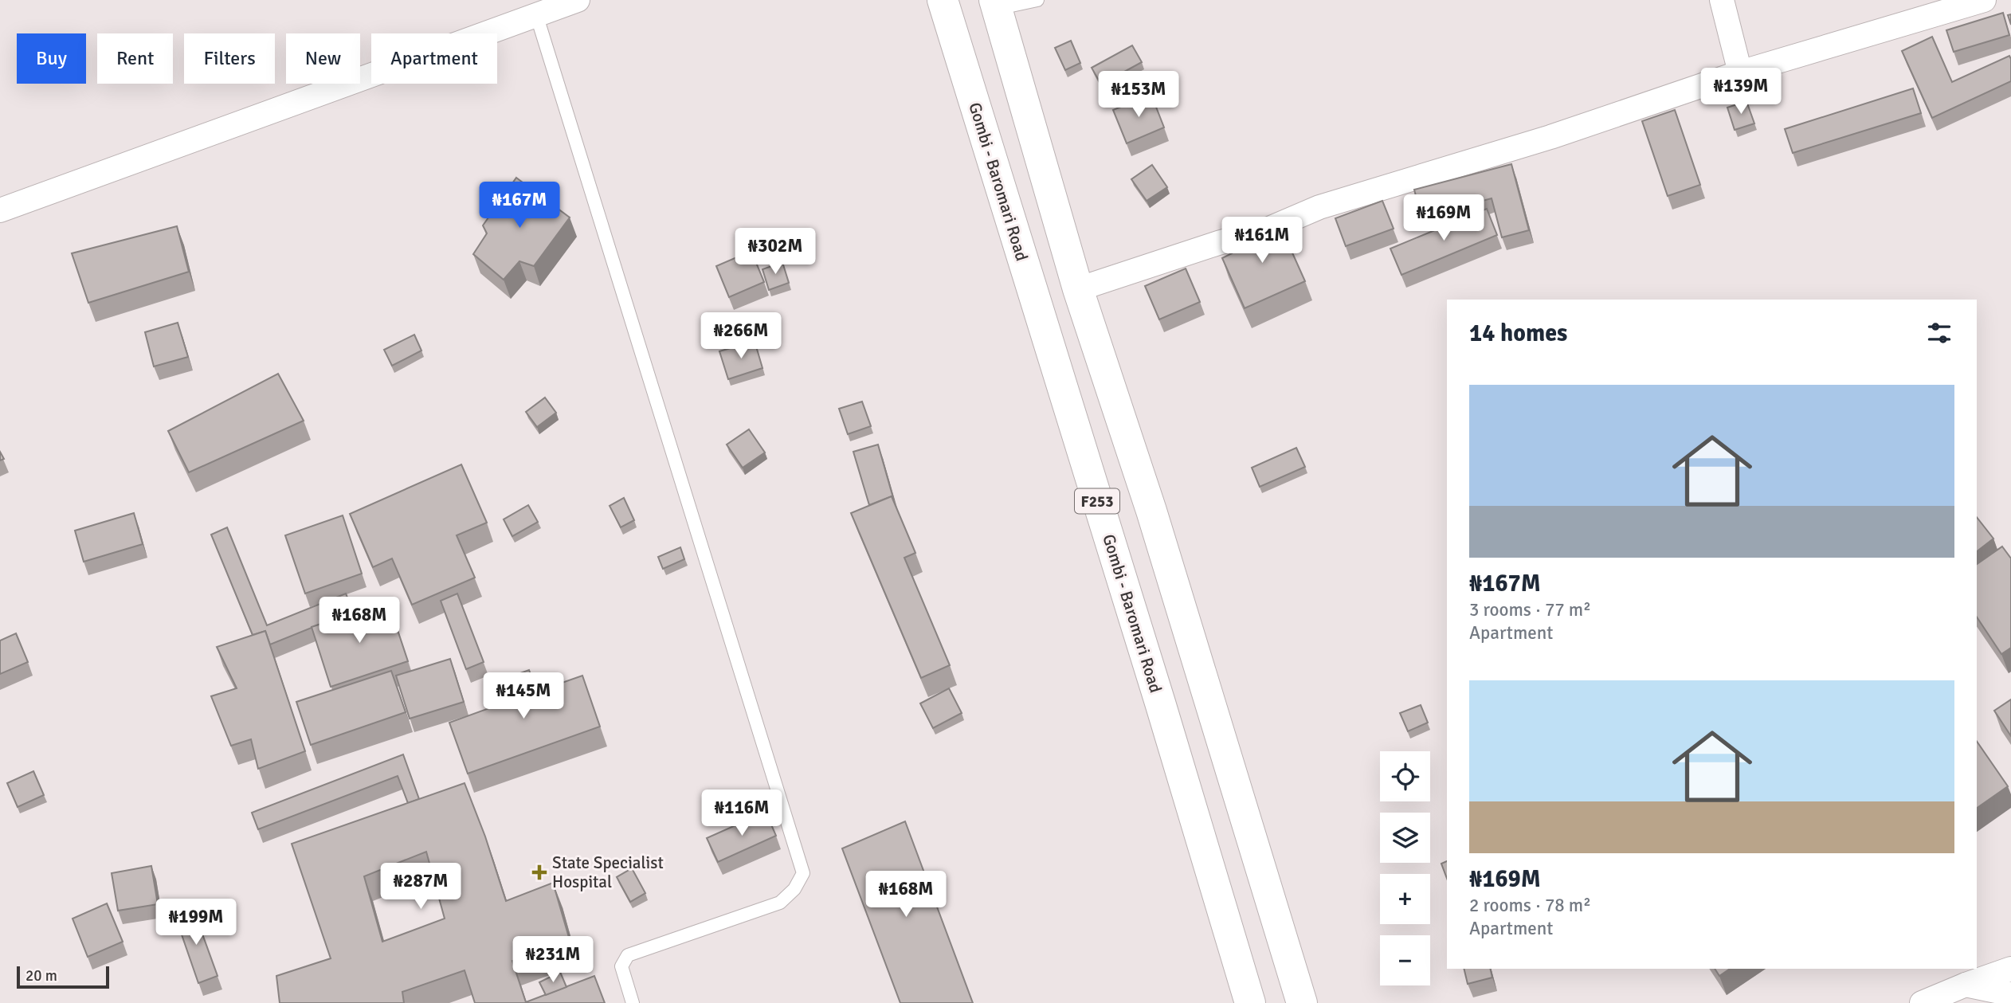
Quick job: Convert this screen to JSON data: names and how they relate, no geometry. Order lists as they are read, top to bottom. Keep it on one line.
{"streets":{"main road":["Gombi - Baromari Road","F253"]},"places":{"health":["State Specialist Hospital"]},"scale_bar":"20 m","page":{"chip":["Buy","Rent","Filters","New","Apartment"],"price":["₦139M","₦153M","₦167M","₦169M","₦161M","₦302M","₦266M","₦168M","₦145M","₦116M","₦287M","₦168M","₦199M","₦231M"],"heading":"14 homes","list":[{"name":"₦167M","note":"3 rooms · 77 m² · Apartment"},{"name":"₦169M","note":"2 rooms · 78 m² · Apartment"}],"map_buttons":["+","−"],"scale":"20 m"}}
